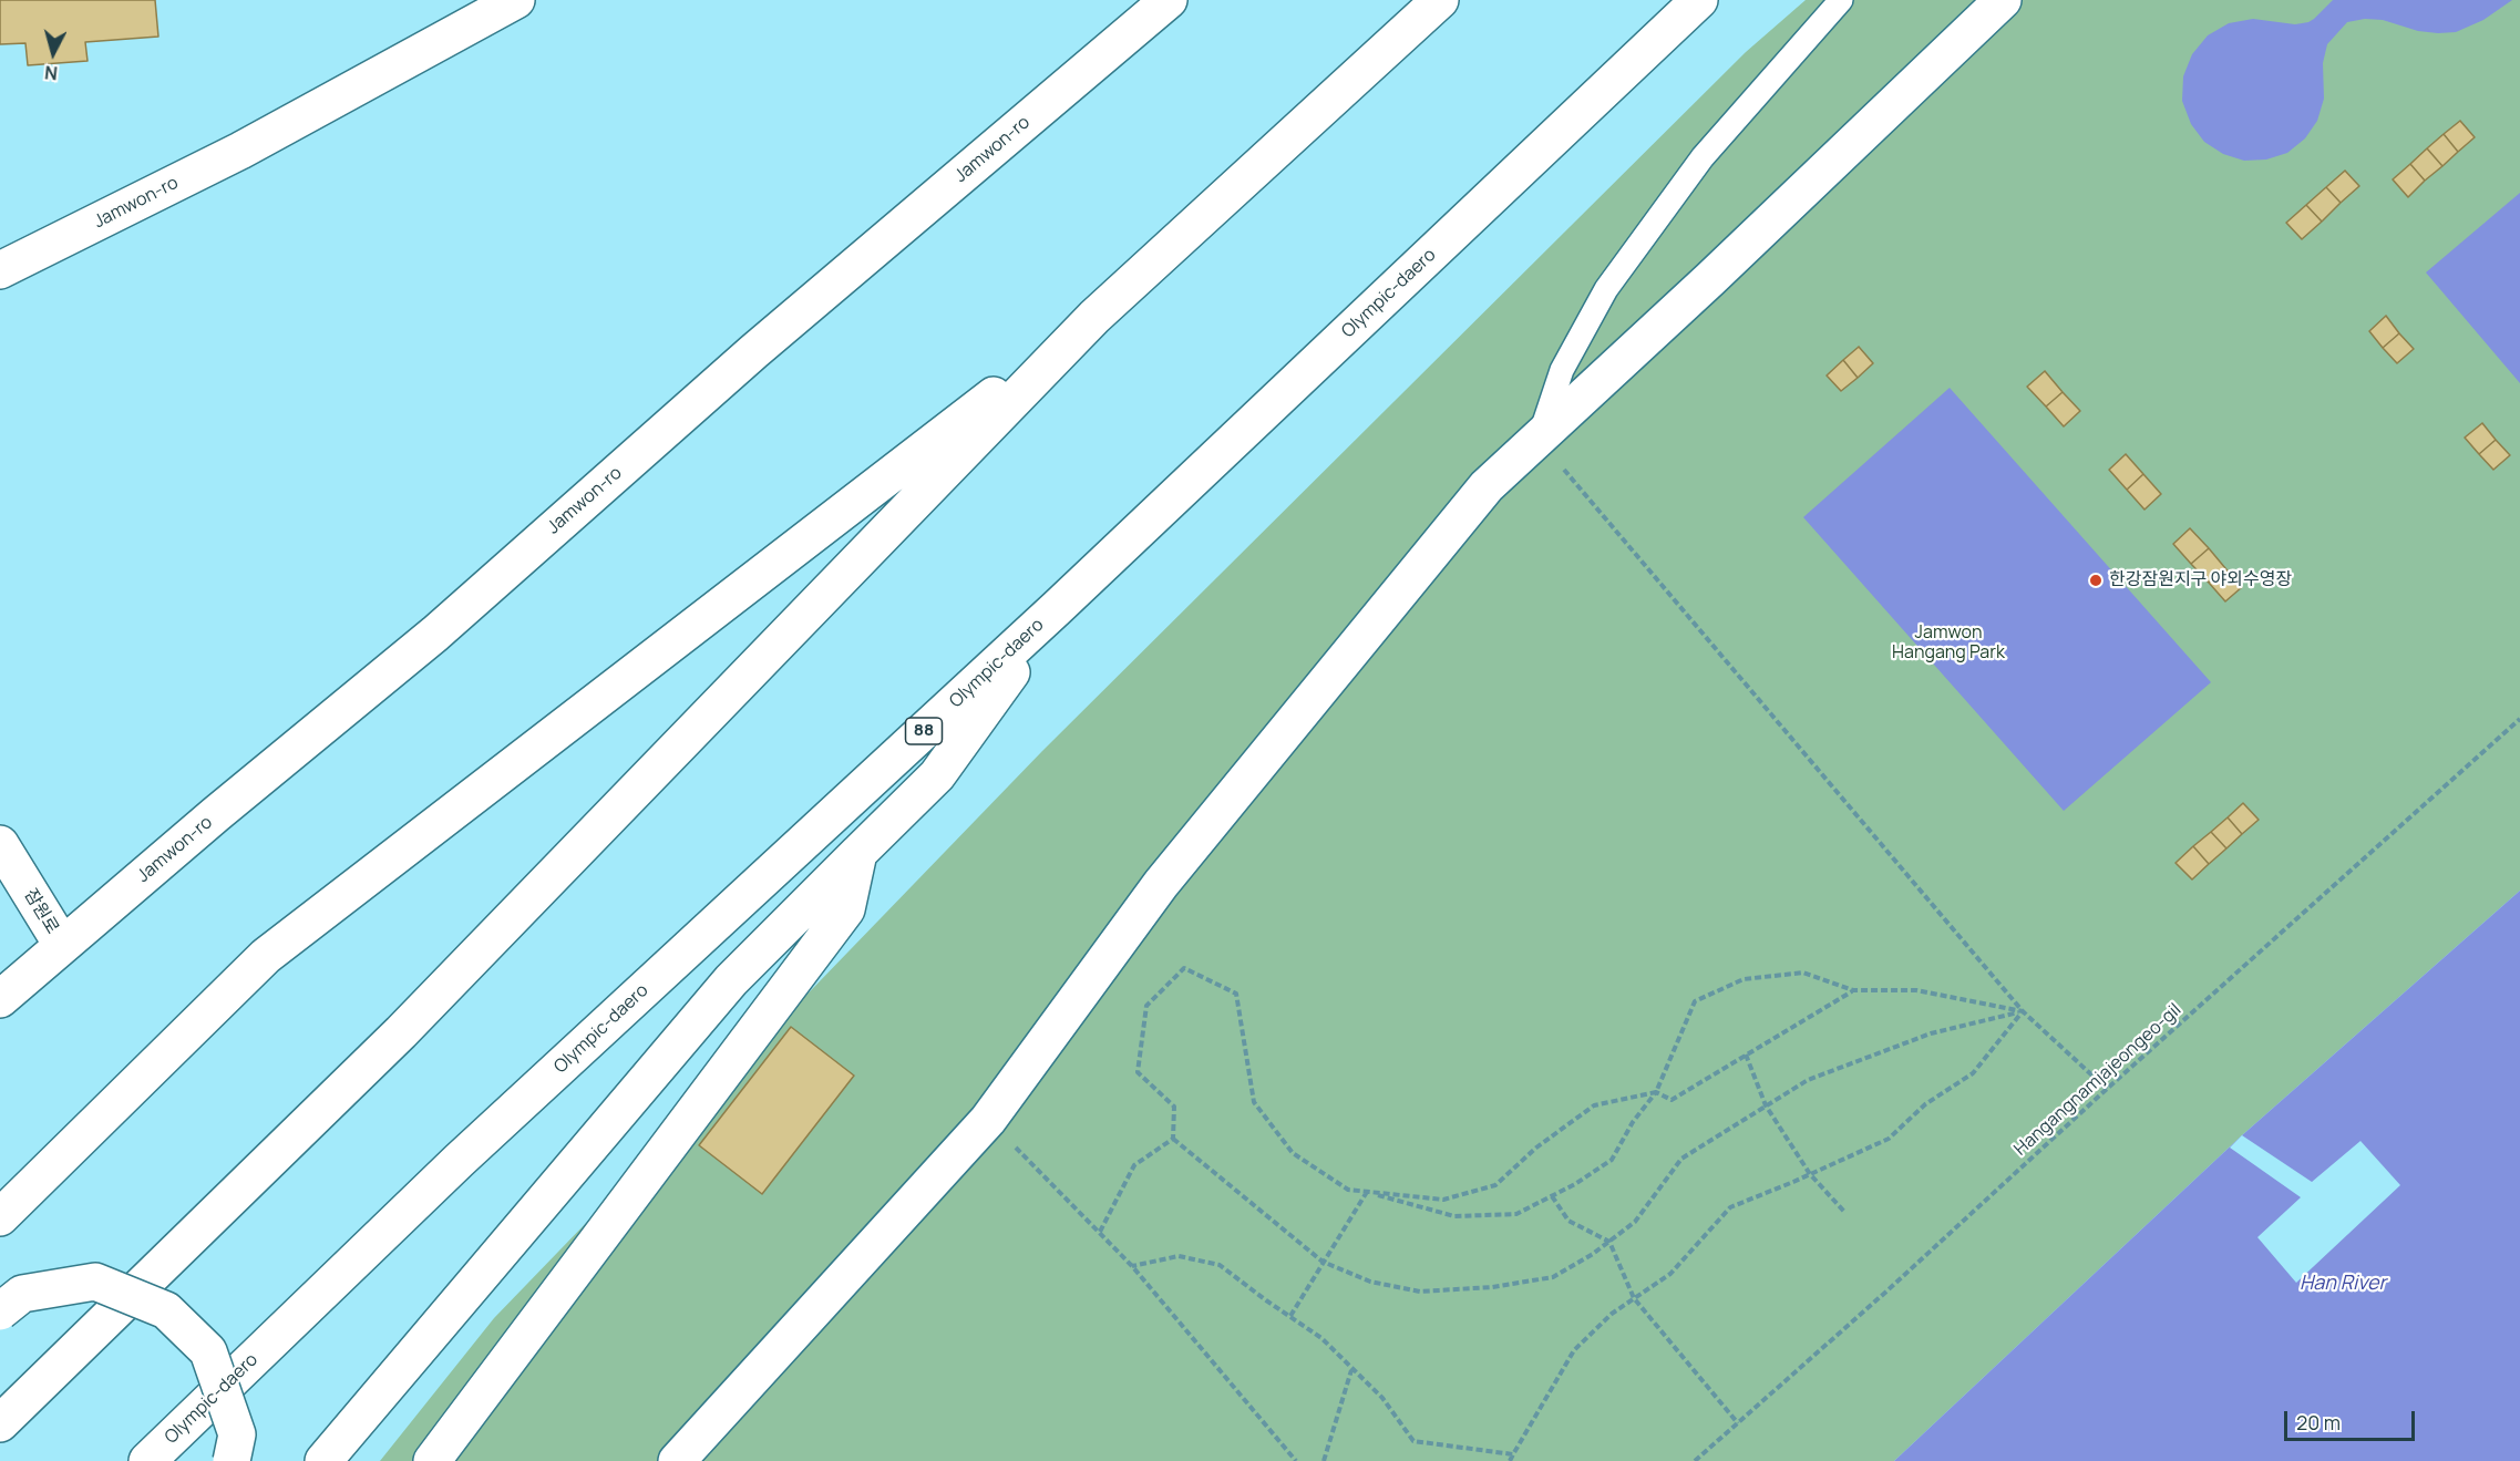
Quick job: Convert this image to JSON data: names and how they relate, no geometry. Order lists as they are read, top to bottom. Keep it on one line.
{"streets":{"main road":["Jamwon-ro","Olympic-daero","88","잠원로"],"path":["Hangangnamjajeongeo-gil"]},"crossings":[["Jamwon-ro","잠원로"]],"water":["Han River"],"parks":["Jamwon Hangang Park"],"places":["한강잠원지구 야외수영장"],"scale_bar":"20 m","north":"bottom"}
